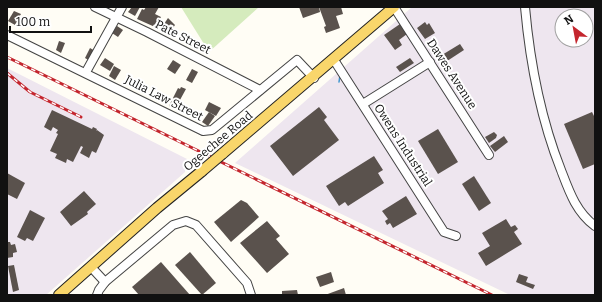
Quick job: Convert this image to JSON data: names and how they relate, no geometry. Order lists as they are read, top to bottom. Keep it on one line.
{"streets":{"main road":["Ogeechee Road"],"street":["Pate Street","Dawes Avenue","Julia Law Street","Owens Industrial"]},"crossings":[["Pate Street","Julia Law Street"],["Dawes Avenue","Ogeechee Road"],["Julia Law Street","Ogeechee Road"],["Ogeechee Road","Owens Industrial"]],"scale_bar":"100 m","north":"top left"}
